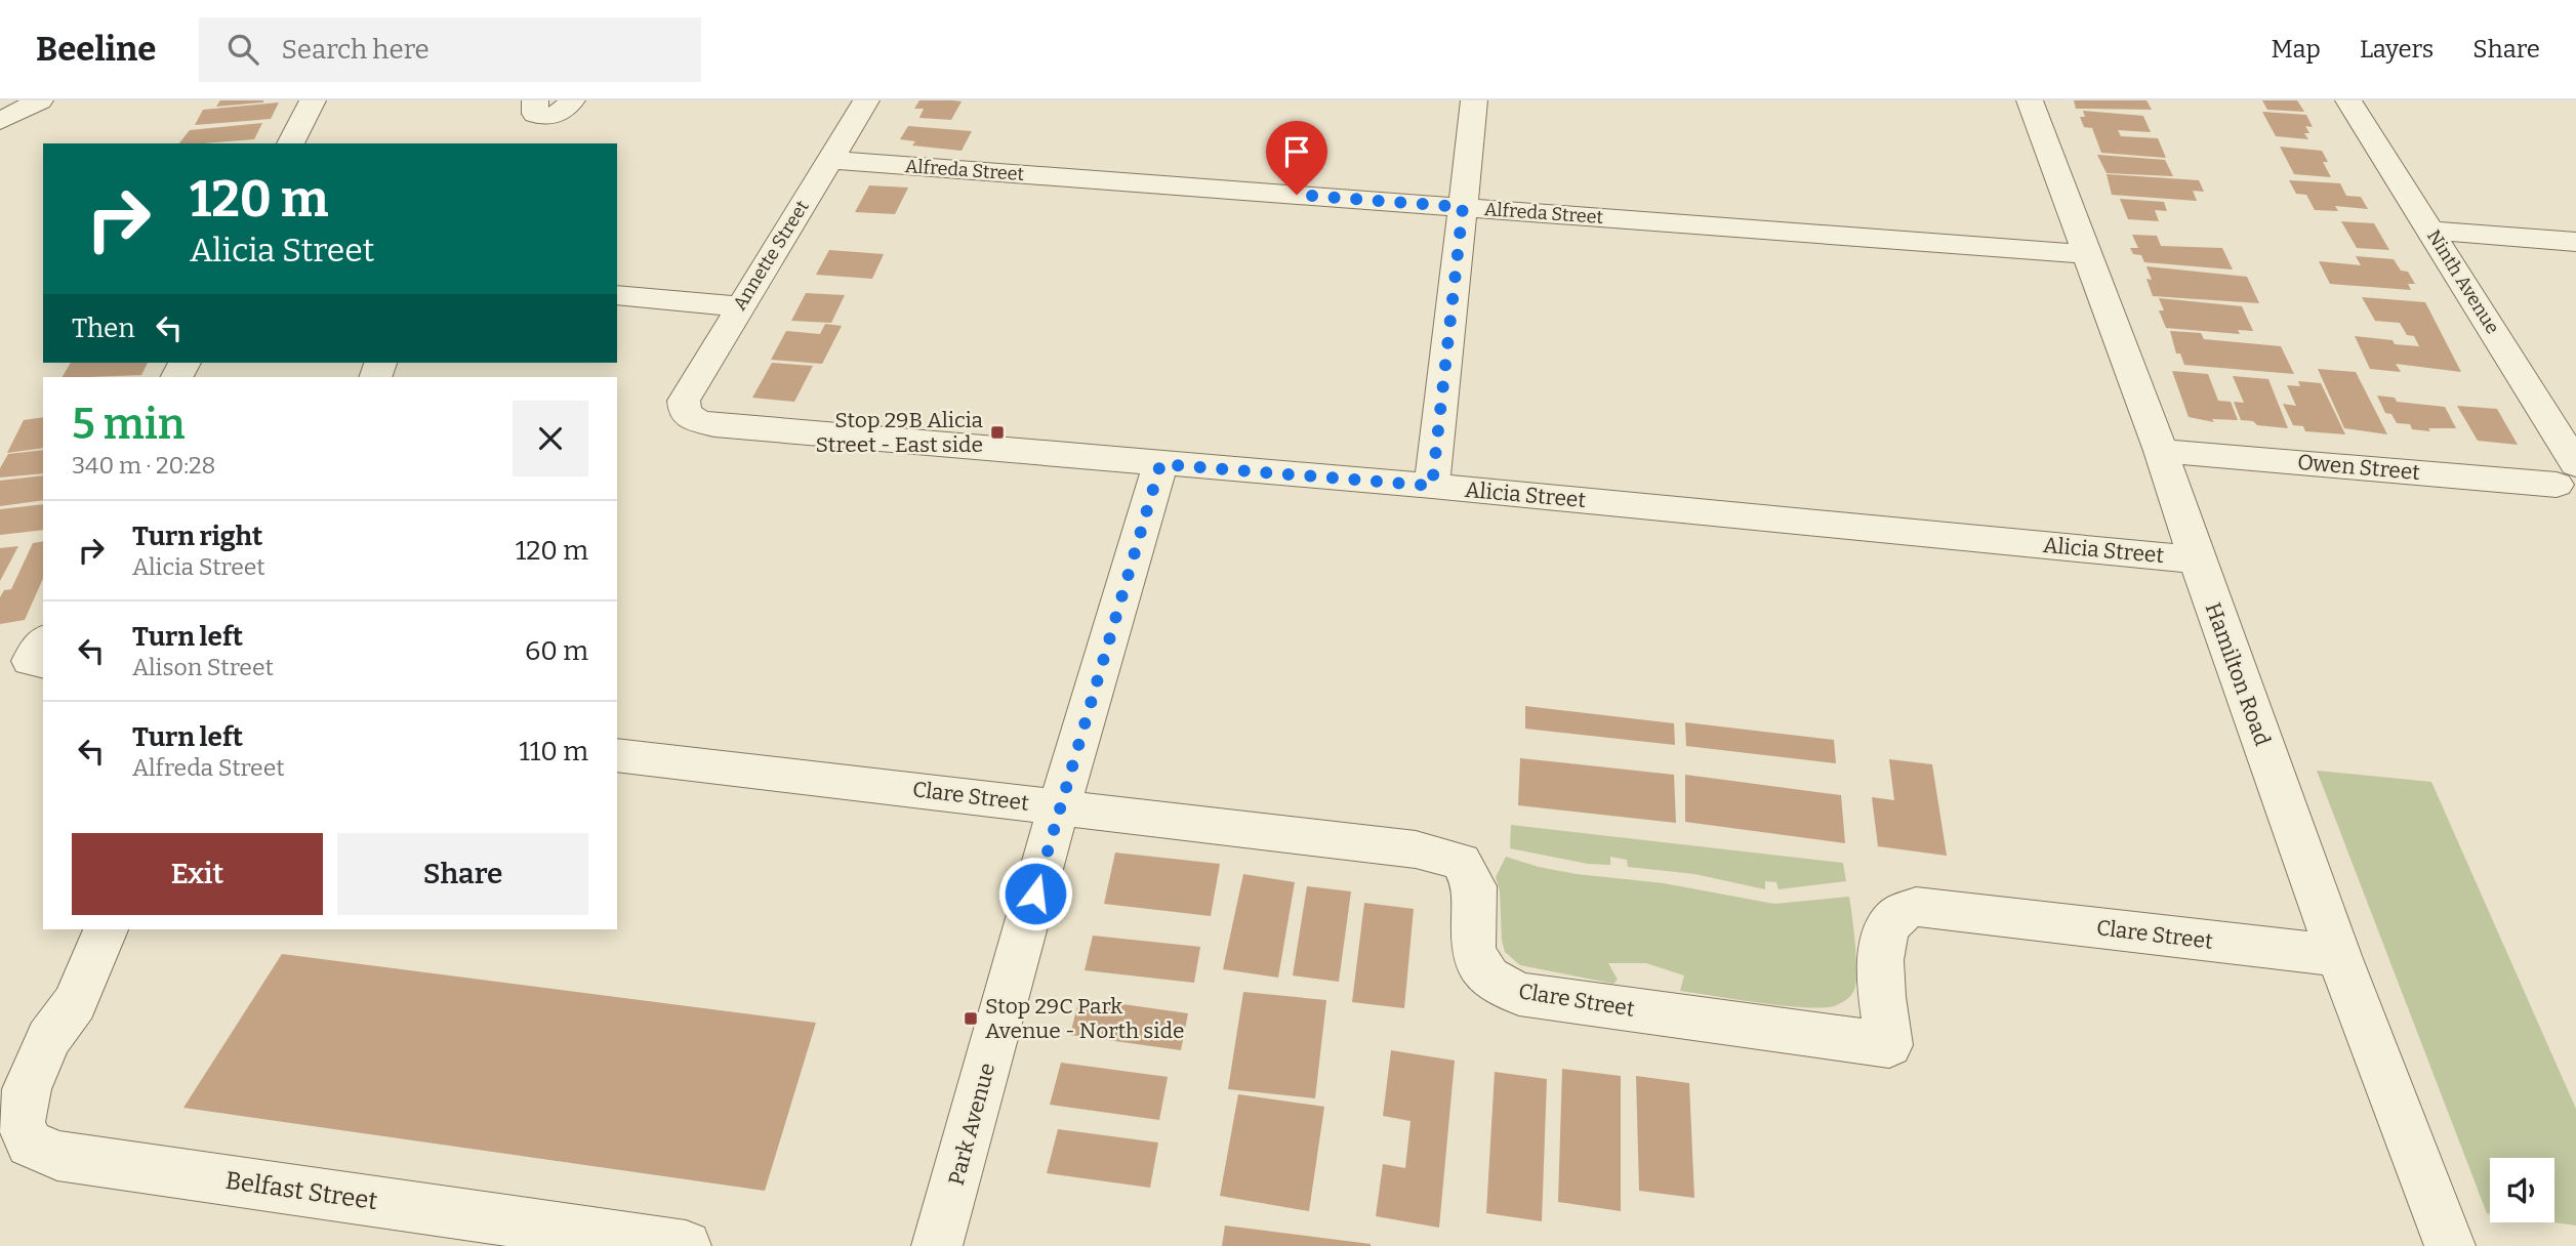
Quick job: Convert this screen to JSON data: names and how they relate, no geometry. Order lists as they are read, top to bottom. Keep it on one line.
{"streets":{"street":["Alfreda Street","Annette Street","Ninth Avenue","Owen Street","Alicia Street","Hamilton Road","Clare Street","Park Avenue","Belfast Street"]},"crossings":[["Alfreda Street","Annette Street"],["Alfreda Street","Hamilton Road"],["Annette Street","Alicia Street"],["Ninth Avenue","Owen Street"],["Owen Street","Hamilton Road"],["Alicia Street","Hamilton Road"],["Alicia Street","Park Avenue"],["Hamilton Road","Clare Street"],["Clare Street","Park Avenue"]],"places":{"transit":["Stop 29B Alicia Street - East side","Stop 29C Park Avenue - North side"]},"page":{"header":"Beeline","search":"Search here","nav":["Map","Layers","Share"],"turn":["120 m","Alicia Street"],"then":"Then","heading":["5 min","340 m · 20:28"],"list":[{"name":"Turn right","note":"Alicia Street","value":"120 m"},{"name":"Turn left","note":"Alison Street","value":"60 m"},{"name":"Turn left","note":"Alfreda Street","value":"110 m"}],"buttons":["Exit","Share"]}}
